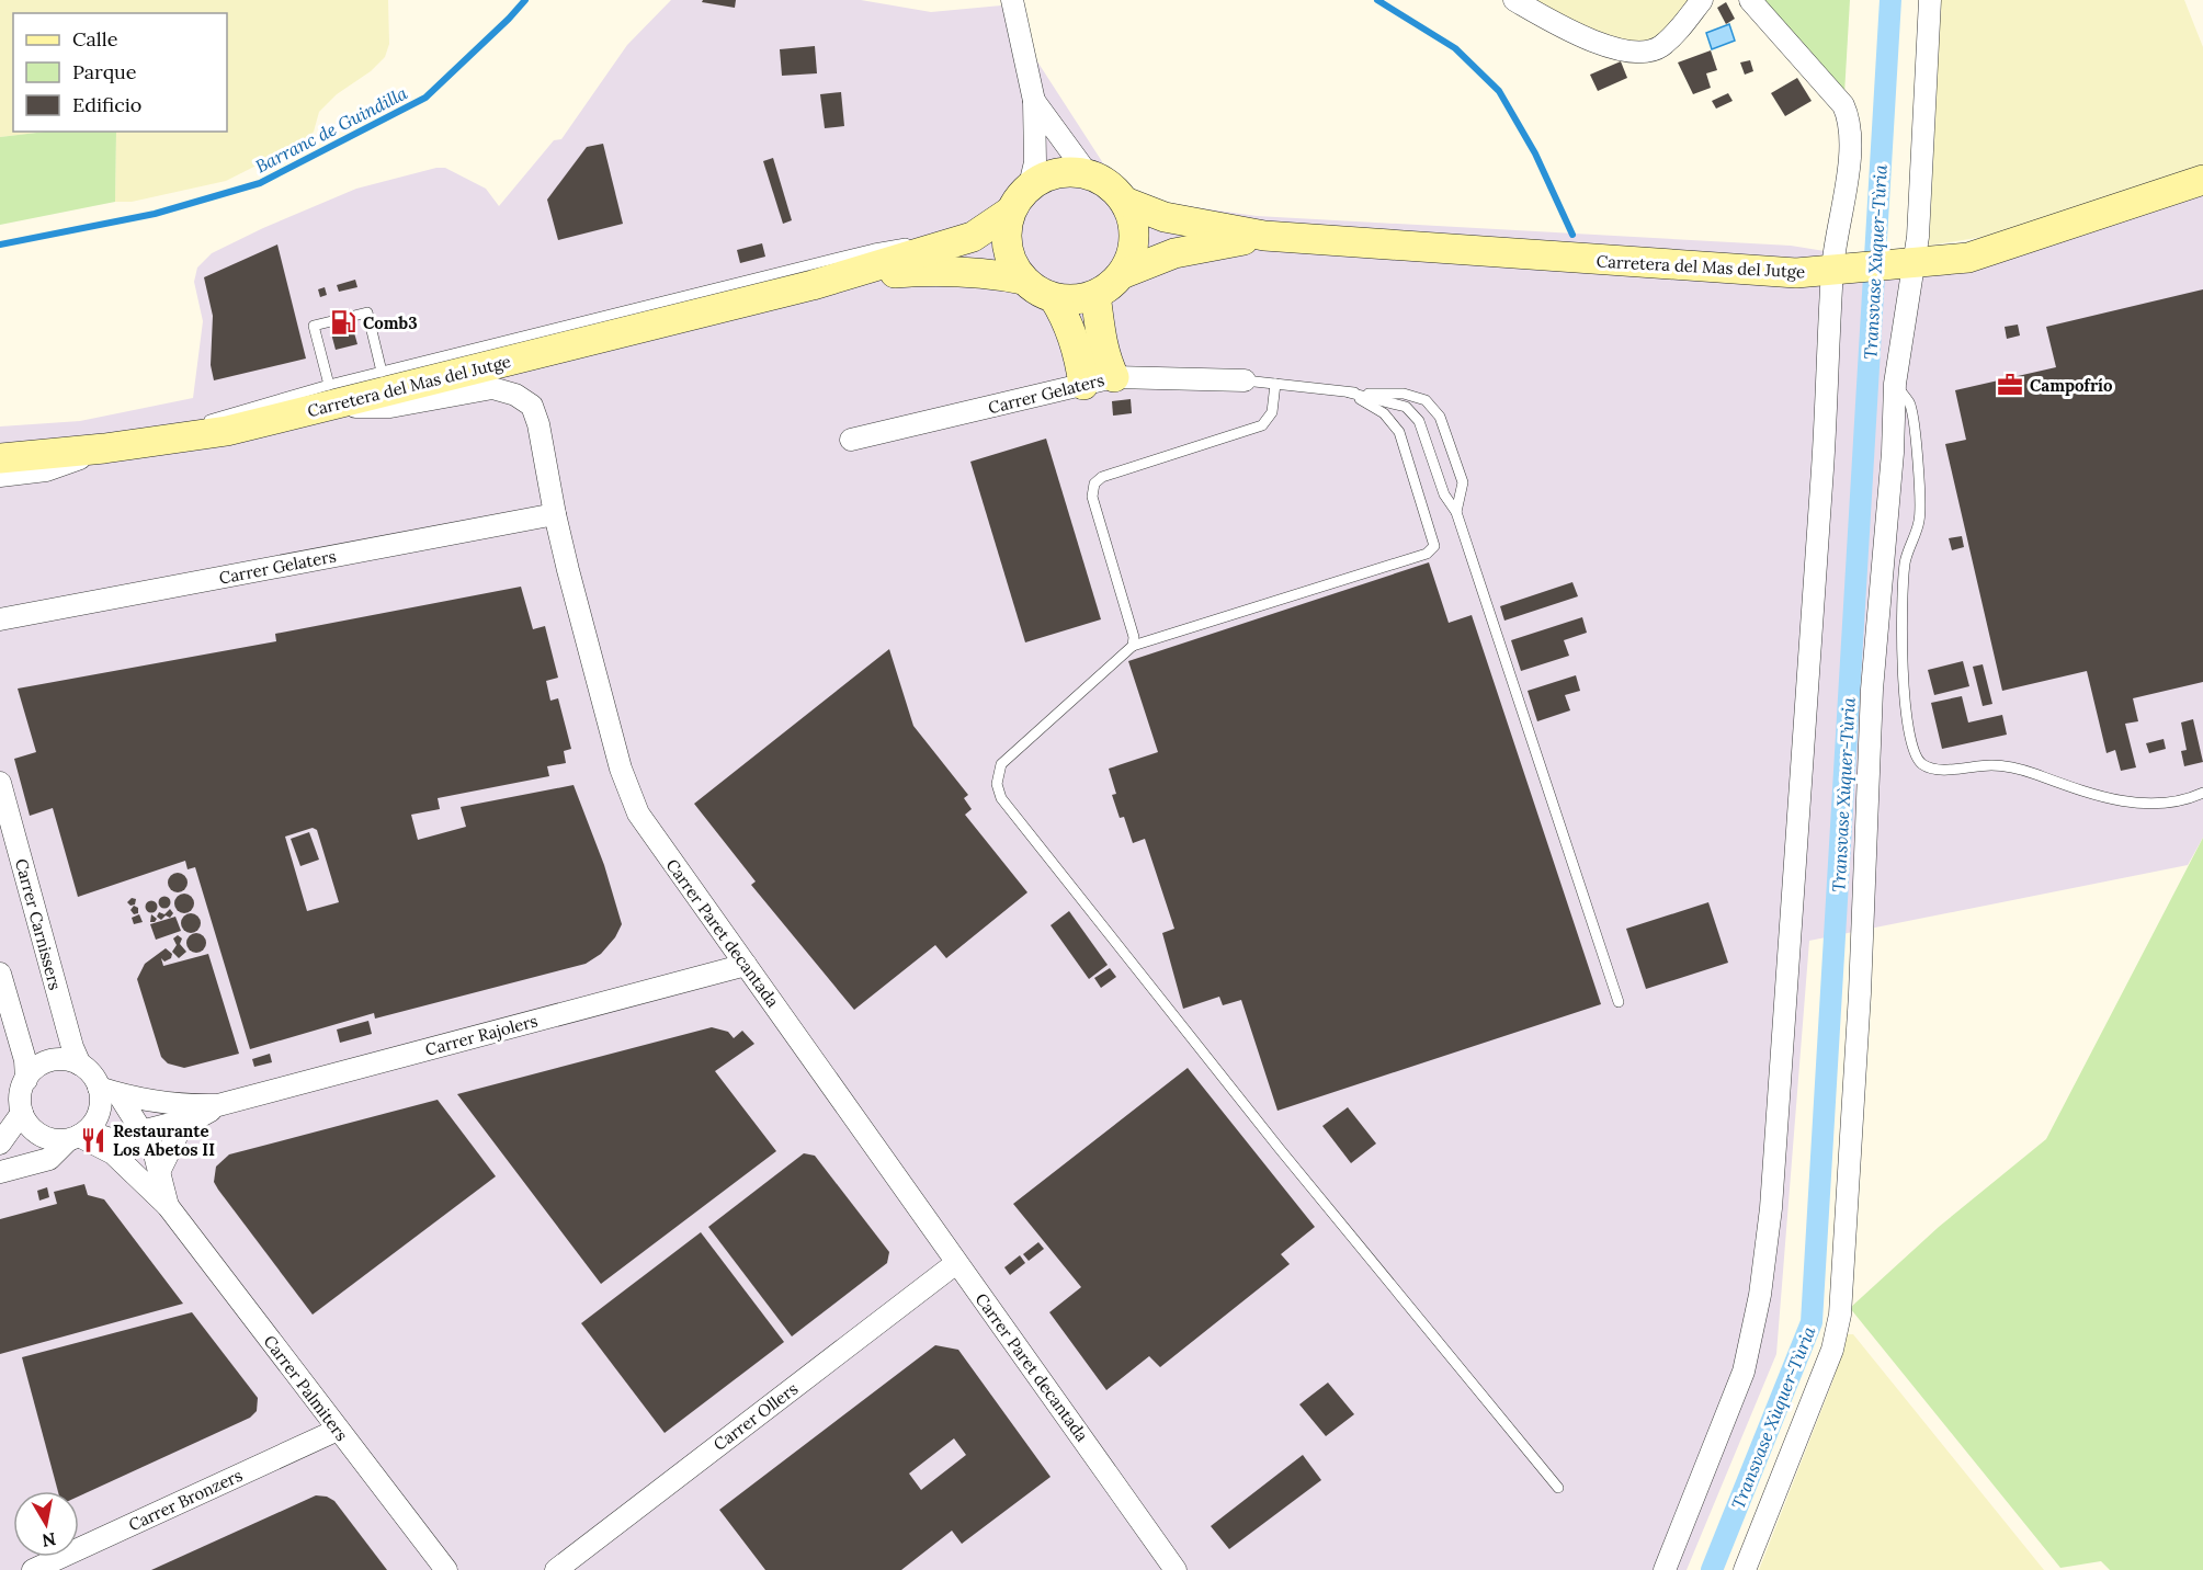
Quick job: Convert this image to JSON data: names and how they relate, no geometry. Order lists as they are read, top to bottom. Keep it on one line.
{"streets":{"street":["Carretera del Mas del Jutge","Carrer Gelaters","Carrer Carnissers","Carrer Paret decantada","Carrer Rajolers","Carrer Palmiters","Carrer Ollers","Carrer Bronzers"]},"crossings":[["Carretera del Mas del Jutge","Carrer Paret decantada"],["Carrer Gelaters","Carrer Paret decantada"],["Carrer Carnissers","Carrer Rajolers"],["Carrer Carnissers","Carrer Palmiters"],["Carrer Paret decantada","Carrer Rajolers"],["Carrer Paret decantada","Carrer Ollers"],["Carrer Rajolers","Carrer Palmiters"],["Carrer Palmiters","Carrer Bronzers"]],"water":["Barranc de Guindilla","Transvase Xùquer-Tùria"],"places":{"fuel station":["Comb3"],"office":["Campofrío"],"restaurant":["Restaurante Los Abetos II"]},"legend":["Calle","Parque","Edificio"],"north":"bottom"}
